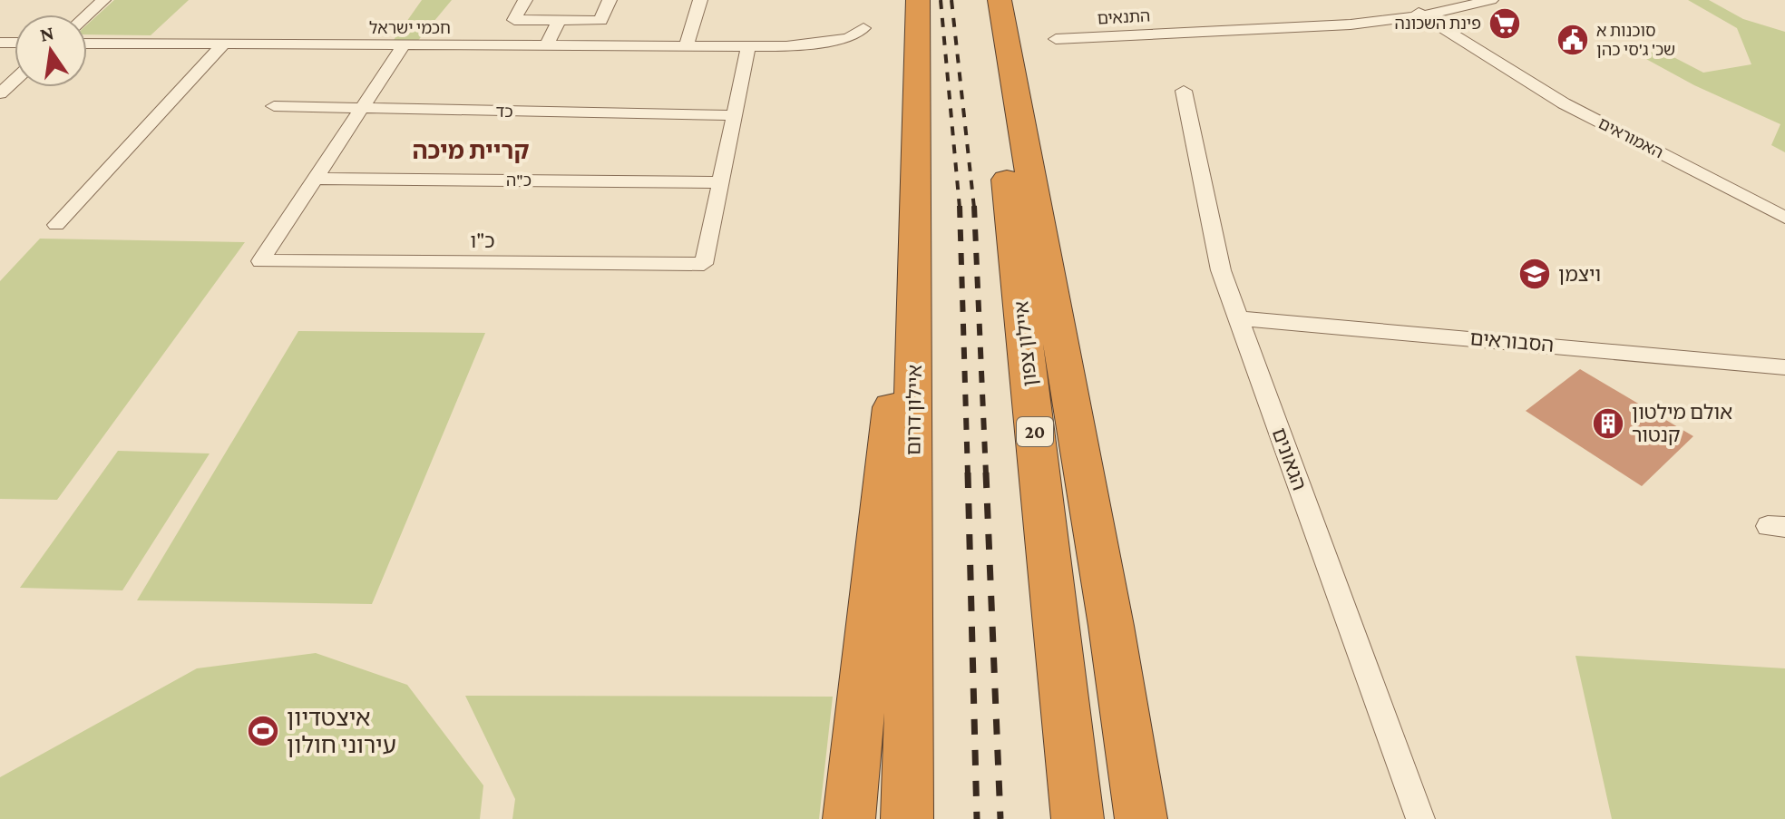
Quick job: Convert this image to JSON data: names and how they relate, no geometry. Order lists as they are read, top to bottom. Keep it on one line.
{"streets":{"highway":["איילון צפון","איילון דרום","20"],"street":["התנאים","חכמי ישראל","כד","האמוראים","כ\"ה","כ\"ו","הסבוראים","הגאונים"]},"crossings":[["התנאים","האמוראים"],["כ\"ה","כ\"ו"],["הסבוראים","הגאונים"]],"districts":["קריית מיכה"],"places":{"supermarket":["פינת השכונה"],"public building":["סוכנות א שכ' ג'סי כהן"],"school or university":["ויצמן"],"building":["אולם מילטון קנטור"],"sports":["איצטדיון עירוני חולון"]},"north":"top"}
